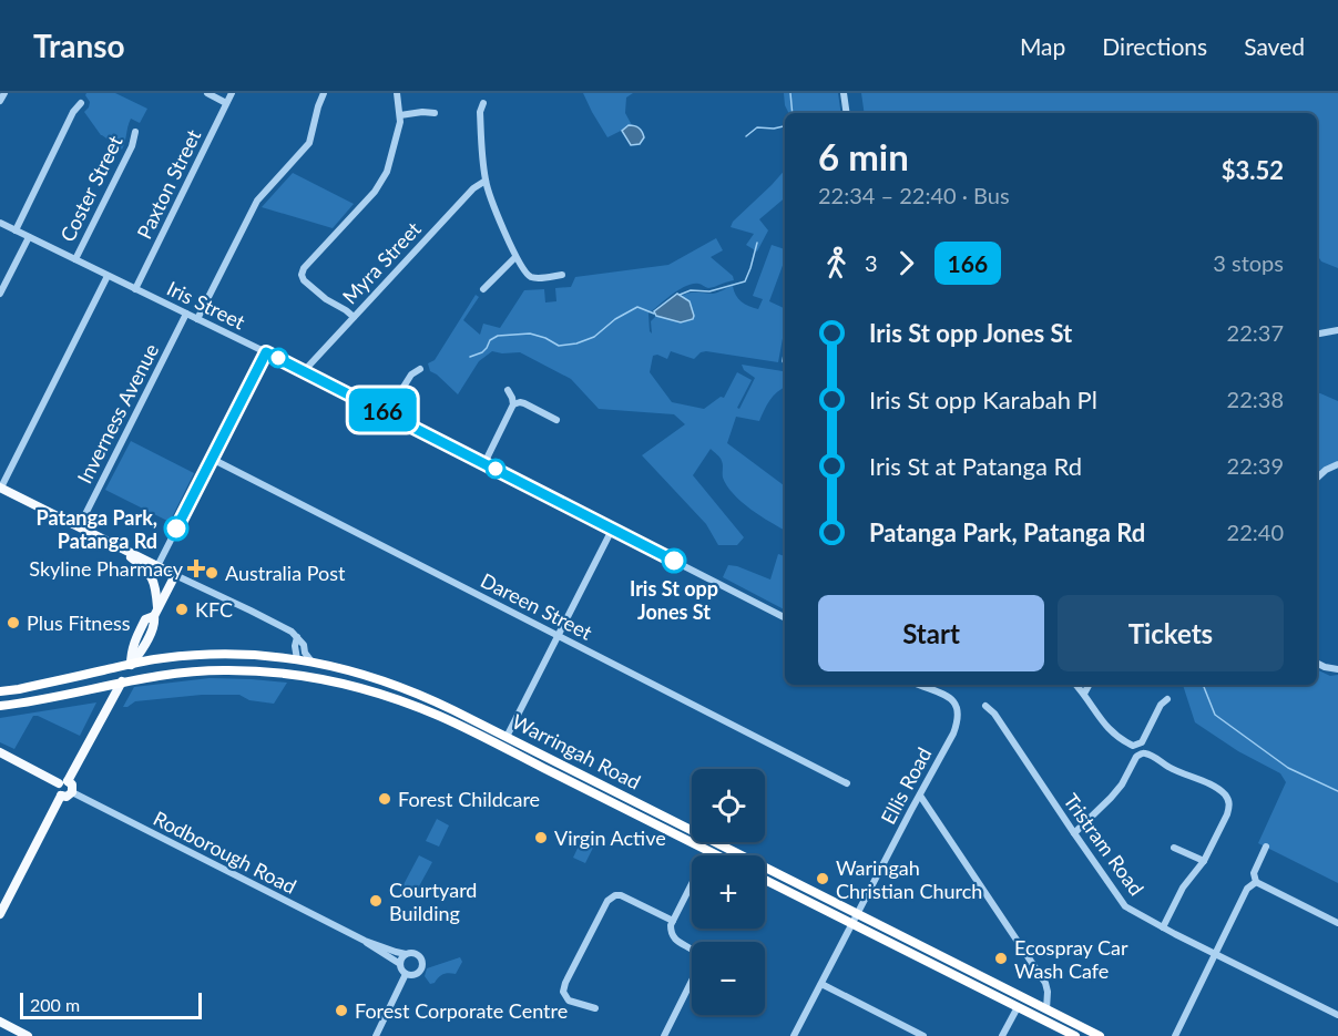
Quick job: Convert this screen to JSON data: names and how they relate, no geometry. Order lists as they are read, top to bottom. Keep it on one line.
{"streets":{"highway":["Warringah Road"],"street":["Paxton Street","Coster Street","Myra Street","Iris Street","Inverness Avenue","Dareen Street","Ellis Road","Tristram Road","Rodborough Road"]},"crossings":[["Paxton Street","Iris Street"],["Coster Street","Iris Street"],["Myra Street","Iris Street"],["Iris Street","Inverness Avenue"],["Warringah Road","Ellis Road"]],"places":{"other":["Patanga Park, Patanga Rd","Iris St opp Jones St","Australia Post","KFC","Plus Fitness","Forest Childcare","Virgin Active","Waringah Christian Church","Courtyard Building","Ecospray Car Wash Cafe","Forest Corporate Centre"],"health":["Skyline Pharmacy"]},"lines":["bus line 166"],"scale_bar":"200 m","page":{"header":"Transo","nav":["Map","Directions","Saved"],"on_map":"166","heading":["6 min","22:34 – 22:40 · Bus","$3.52"],"legs":["3","166","3 stops"],"list":[{"name":"Iris St opp Jones St","value":"22:37"},{"name":"Iris St opp Karabah Pl","value":"22:38"},{"name":"Iris St at Patanga Rd","value":"22:39"},{"name":"Patanga Park, Patanga Rd","value":"22:40"}],"buttons":["Start","Tickets"],"map_buttons":["+","−"],"scale":"200 m"}}
